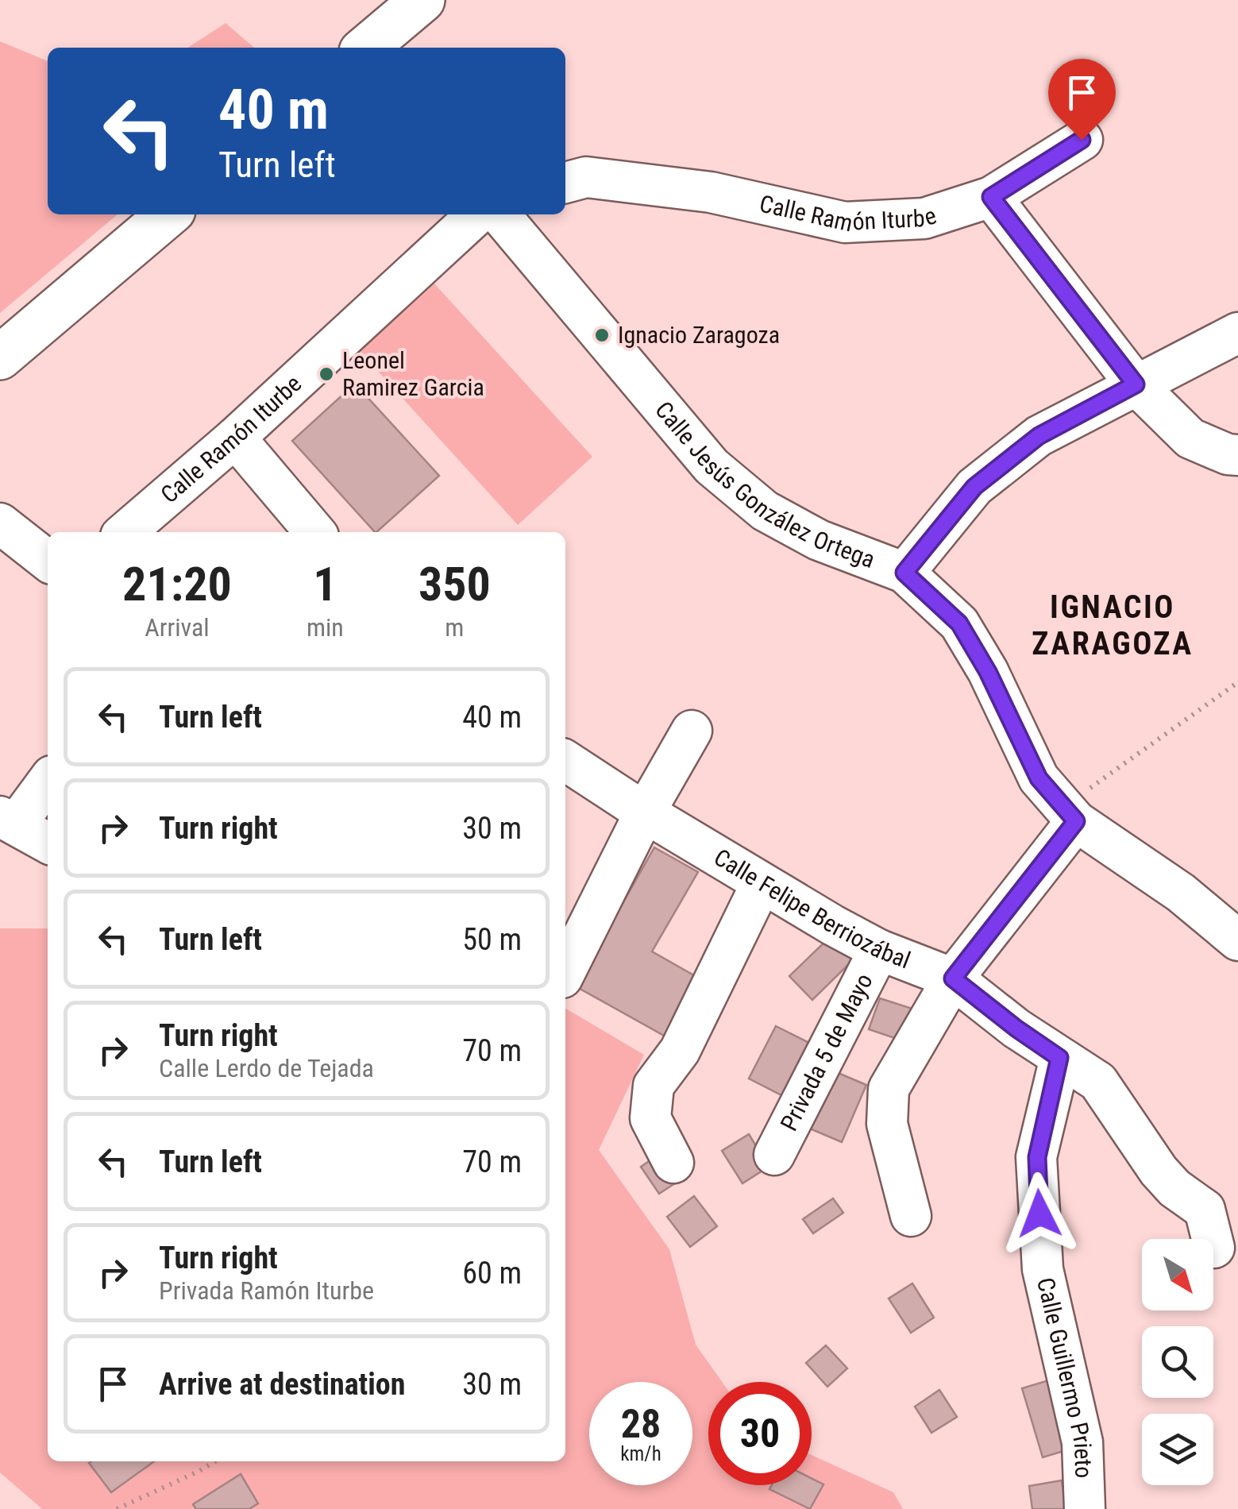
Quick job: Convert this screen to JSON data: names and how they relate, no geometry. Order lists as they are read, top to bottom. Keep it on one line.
{"streets":{"street":["Calle Ramón Iturbe","Calle Jesús González Ortega","Calle Felipe Berriozábal","Privada 5 de Mayo","Calle Guillermo Prieto"]},"crossings":[["Calle Felipe Berriozábal","Privada 5 de Mayo"],["Calle Felipe Berriozábal","Calle Guillermo Prieto"]],"districts":["IGNACIO ZARAGOZA"],"places":["Ignacio Zaragoza","Leonel Ramirez Garcia"],"north":"bottom right","page":{"turn":["40 m","Turn left"],"eta":["21:20","Arrival","1","min","350","m"],"list":[{"name":"Turn left","value":"40 m"},{"name":"Turn right","value":"30 m"},{"name":"Turn left","value":"50 m"},{"name":"Turn right","note":"Calle Lerdo de Tejada","value":"70 m"},{"name":"Turn left","value":"70 m"},{"name":"Turn right","note":"Privada Ramón Iturbe","value":"60 m"},{"name":"Arrive at destination","value":"30 m"}],"speed":"28 km/h","limit":"30"}}
